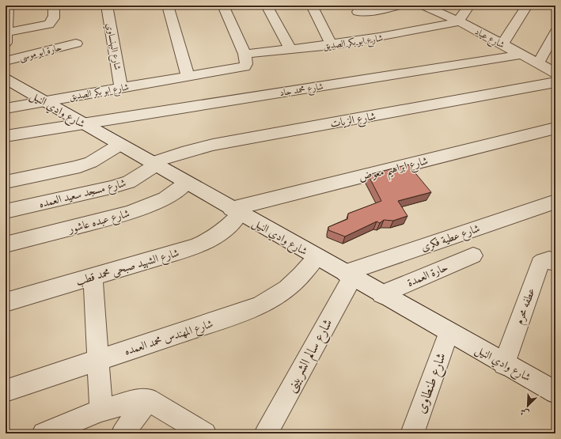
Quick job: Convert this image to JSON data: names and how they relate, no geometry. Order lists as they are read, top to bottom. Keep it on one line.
{"streets":{"street":["شارع عياد","شارع ابو بكر الصديق","شارع البهنساوي","حارة ابو موسى","شارع محمد جاد","شارع وادي النيل","شارع الزيات","شارع ابراهيم معوض","شارع مسجد سعيد العمده","شارع عبده عاشور","شارع عطية فكرى","شارع الشهيد صبحى محمد قطب","حارة العمدة","عطفه محرم","شارع المهندس محمد العمده","شارع سالم الشربينى","شارع طنطاوى"]},"crossings":[["شارع عياد","شارع ابو بكر الصديق"],["شارع عياد","شارع محمد جاد"],["شارع ابو بكر الصديق","شارع البهنساوي"],["شارع ابو بكر الصديق","شارع وادي النيل"],["شارع محمد جاد","شارع وادي النيل"],["شارع وادي النيل","شارع الزيات"],["شارع وادي النيل","شارع ابراهيم معوض"],["شارع وادي النيل","شارع مسجد سعيد العمده"],["شارع وادي النيل","شارع عبده عاشور"],["شارع وادي النيل","شارع عطية فكرى"],["شارع وادي النيل","شارع الشهيد صبحى محمد قطب"],["شارع وادي النيل","حارة العمدة"],["شارع وادي النيل","عطفه محرم"],["شارع وادي النيل","شارع المهندس محمد العمده"],["شارع وادي النيل","شارع سالم الشربينى"],["شارع وادي النيل","شارع طنطاوى"],["شارع الزيات","شارع مسجد سعيد العمده"],["شارع ابراهيم معوض","شارع الشهيد صبحى محمد قطب"],["شارع عطية فكرى","شارع سالم الشربينى"]],"north":"bottom left"}
